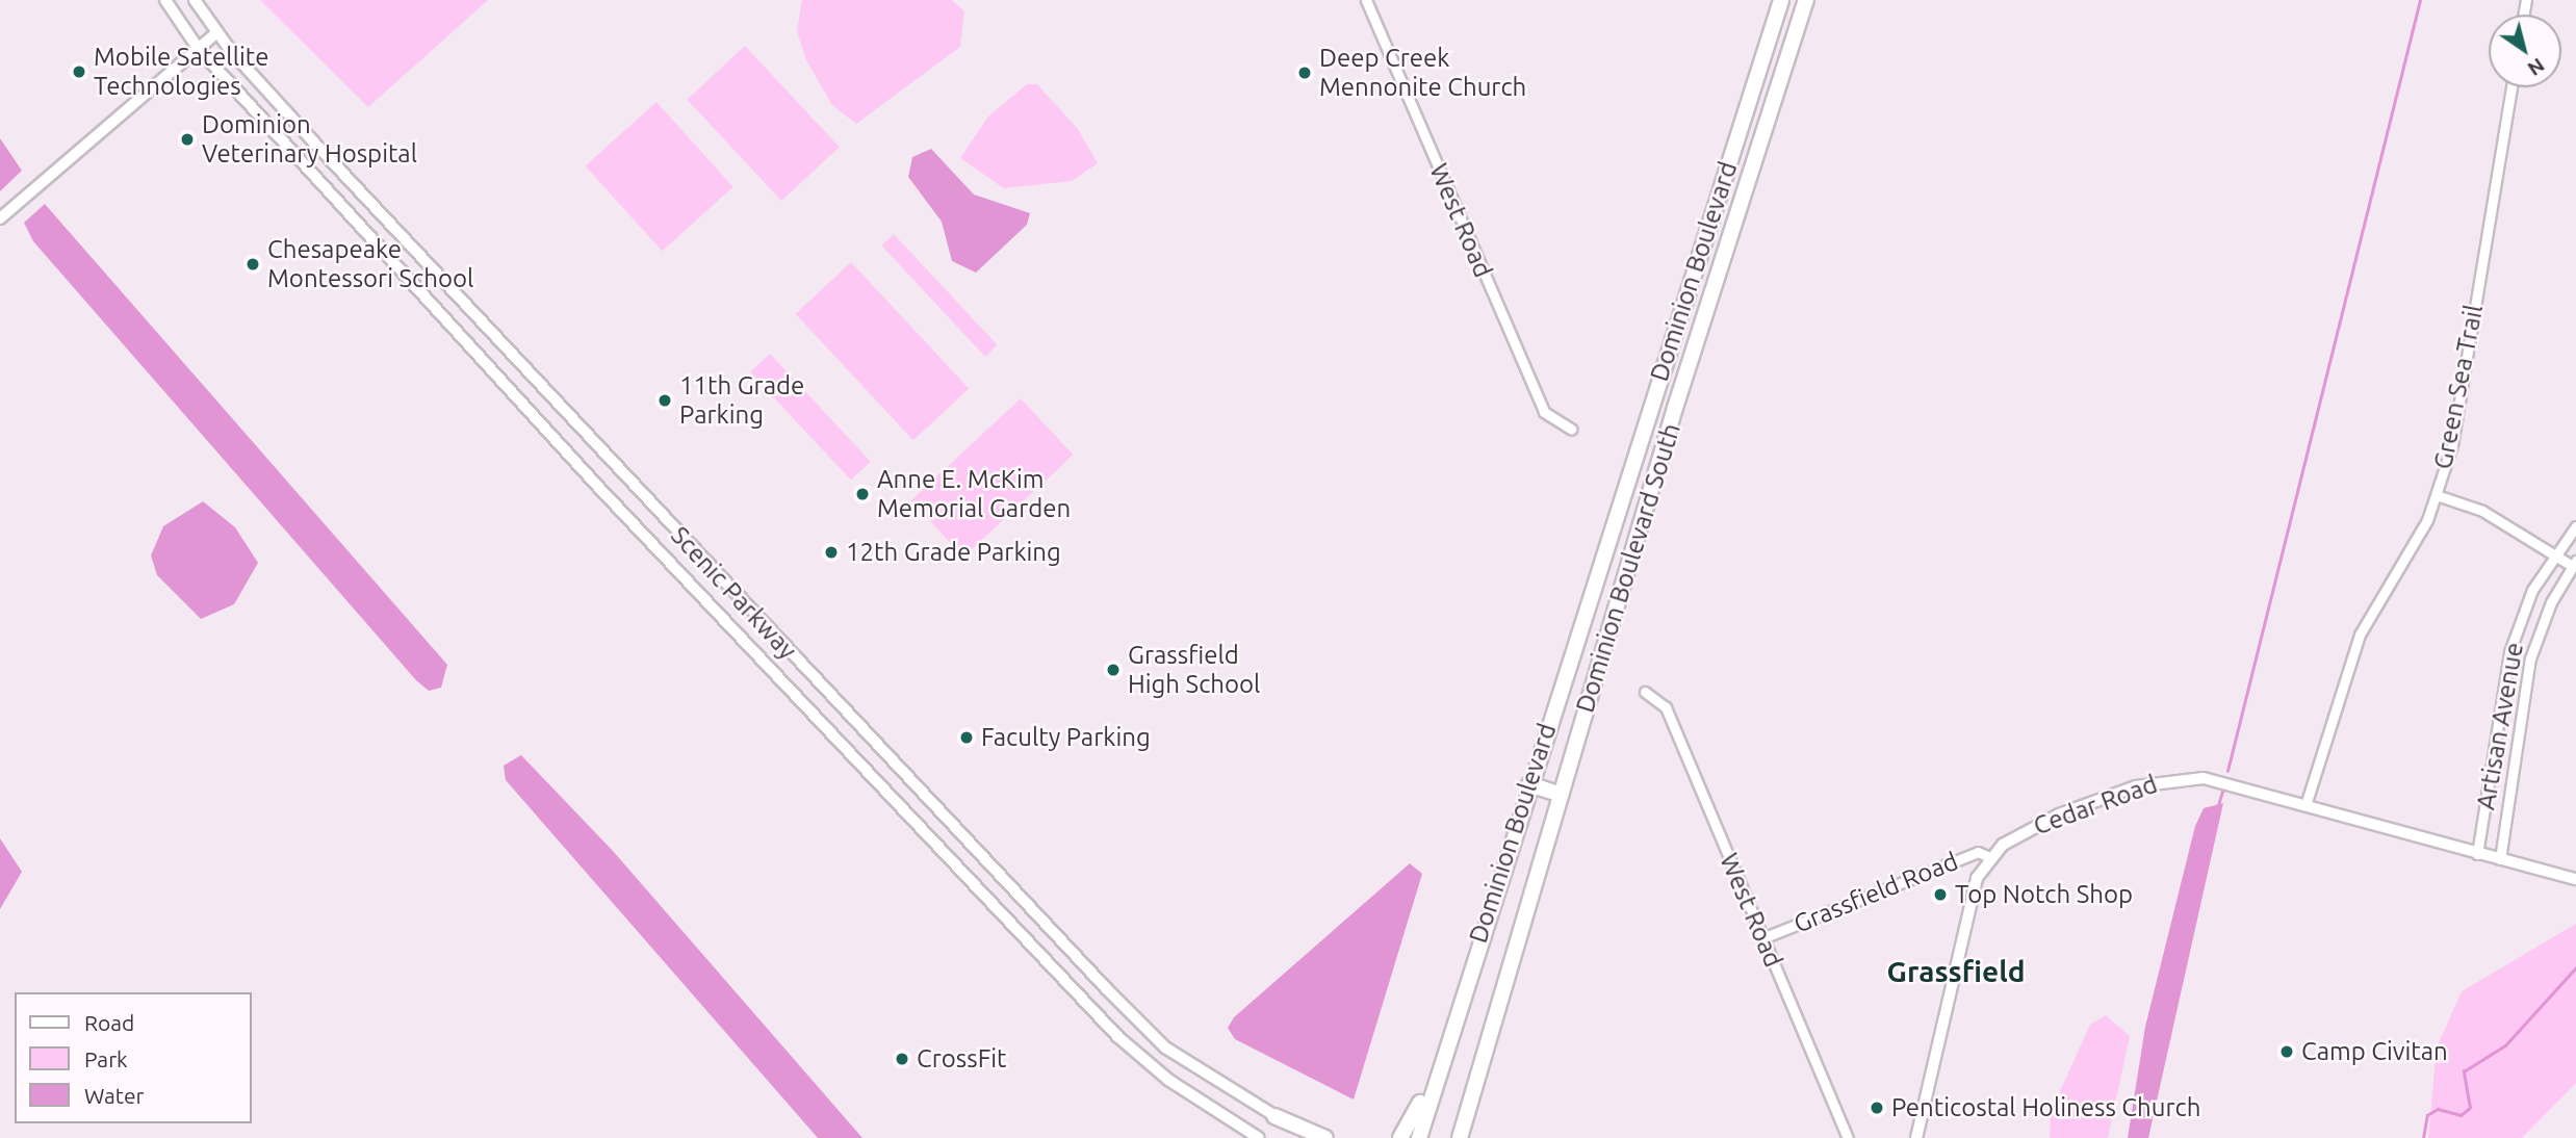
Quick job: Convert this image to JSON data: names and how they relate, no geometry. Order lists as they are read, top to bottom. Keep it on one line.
{"streets":{"highway":["Dominion Boulevard","Dominion Boulevard South"],"street":["West Road","Green Sea Trail","Scenic Parkway","Artisan Avenue","Cedar Road","Grassfield Road"]},"crossings":[["West Road","Grassfield Road"],["Green Sea Trail","Cedar Road"],["Artisan Avenue","Cedar Road"],["Cedar Road","Grassfield Road"]],"districts":["Grassfield"],"places":["Mobile Satellite Technologies","Deep Creek Mennonite Church","Dominion Veterinary Hospital","Chesapeake Montessori School","11th Grade Parking","Anne E. McKim Memorial Garden","12th Grade Parking","Grassfield High School","Faculty Parking","Top Notch Shop","Camp Civitan","CrossFit","Penticostal Holiness Church"],"legend":["Road","Park","Water"],"north":"bottom right"}
